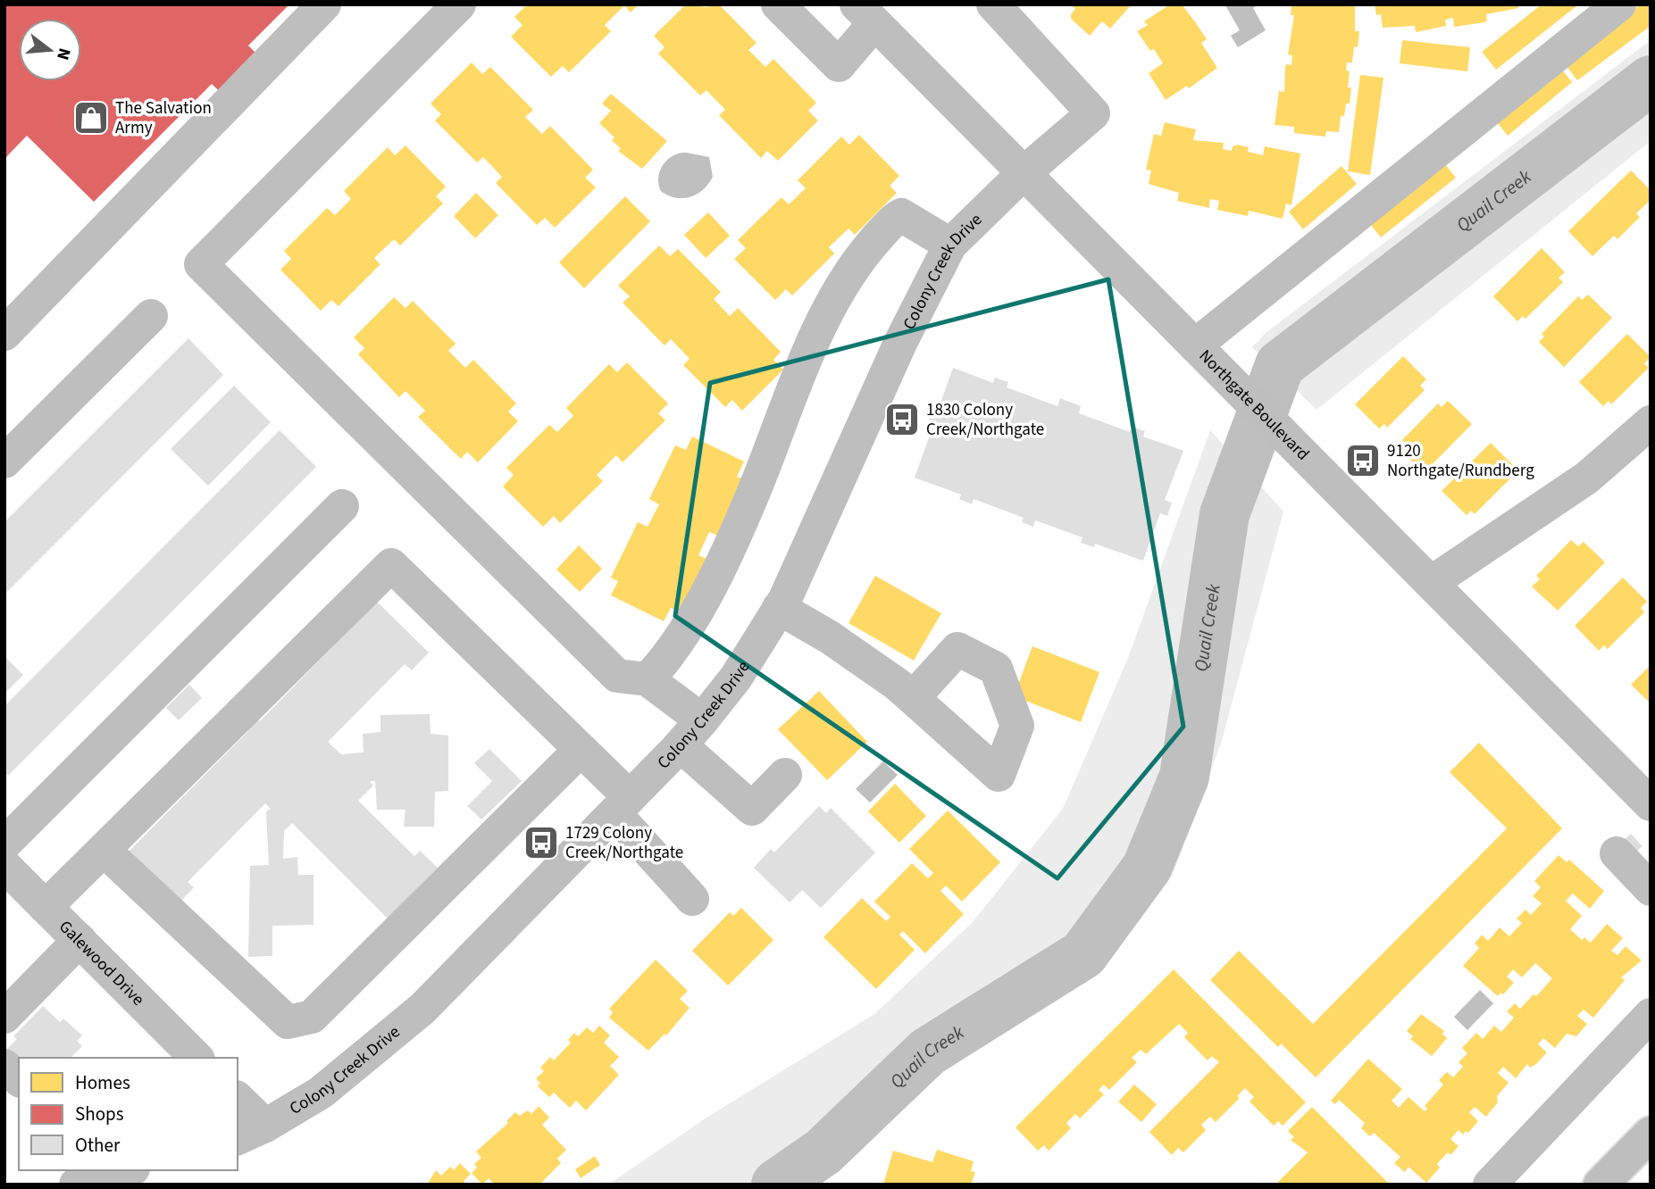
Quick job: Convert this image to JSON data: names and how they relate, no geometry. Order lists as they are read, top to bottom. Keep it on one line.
{"streets":{"street":["Colony Creek Drive","Northgate Boulevard","Galewood Drive"]},"crossings":[["Colony Creek Drive","Northgate Boulevard"]],"water":["Quail Creek"],"places":{"shop":["The Salvation Army"],"bus stop":["1830 Colony Creek/Northgate","9120 Northgate/Rundberg","1729 Colony Creek/Northgate"]},"legend":["Homes","Shops","Other"],"north":"right"}
